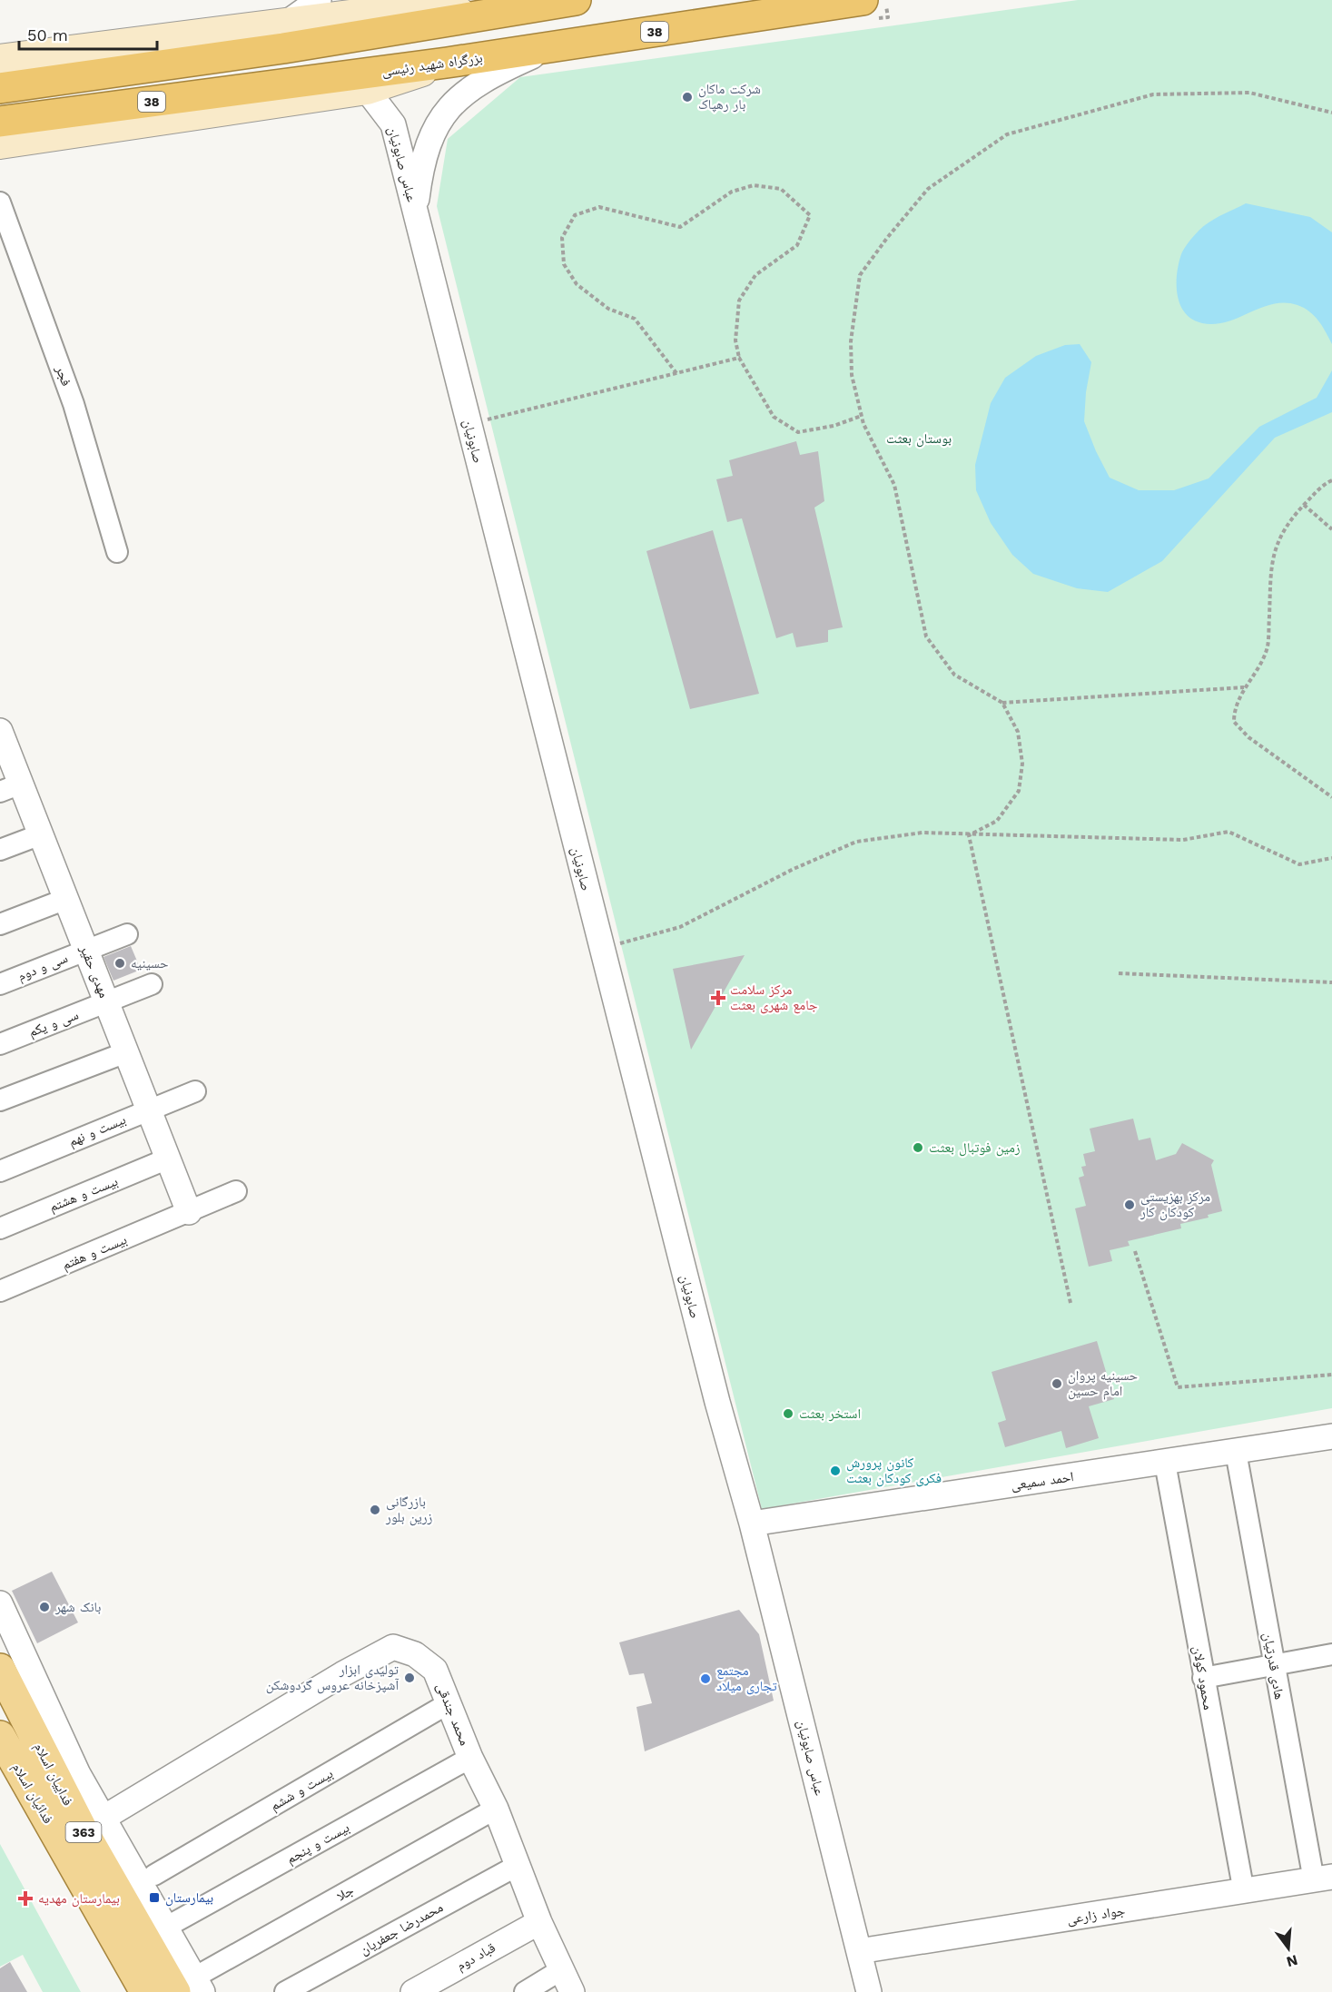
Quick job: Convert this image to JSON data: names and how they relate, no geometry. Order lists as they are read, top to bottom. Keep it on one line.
{"streets":{"highway":["38","بزرگراه شهید رئیسی"],"main road":["فداییان اسلام","فدائیان اسلام","363"],"street":["عباس صابونیان","فجر","صابونیان","سی و دوم","مهدی حقیر","سی و یکم","بیست و نهم","بیست و هشتم","بیست و هفتم","احمد سمیعی","هادی قدرتیان","محمود کولان","محمد جندقی","بیست و ششم","بیست و پنجم","جلا","جواد زارعی","محمدرضا جعفریان","قباد دوم"]},"crossings":[["عباس صابونیان","صابونیان"],["عباس صابونیان","احمد سمیعی"],["عباس صابونیان","جواد زارعی"],["صابونیان","احمد سمیعی"],["سی و دوم","مهدی حقیر"],["مهدی حقیر","سی و یکم"],["مهدی حقیر","بیست و نهم"],["مهدی حقیر","بیست و هشتم"],["مهدی حقیر","بیست و هفتم"],["احمد سمیعی","هادی قدرتیان"],["احمد سمیعی","محمود کولان"],["هادی قدرتیان","جواد زارعی"],["محمود کولان","جواد زارعی"],["محمد جندقی","فداییان اسلام"],["محمد جندقی","بیست و ششم"],["محمد جندقی","بیست و پنجم"],["محمد جندقی","جلا"],["محمد جندقی","محمدرضا جعفریان"],["محمد جندقی","قباد دوم"],["فداییان اسلام","جلا"]],"parks":["بوستان بعثت"],"places":{"other":["شرکت ماکان بار رهپاک","حسینیه","زمین فوتبال بعثت","مرکز بهزیستی کودکان کار","حسینیه پروان امام حسین","استخر بعثت","کانون پرورش فکری کودکان بعثت","بازرگانی زرین بلور","بانک شهر","تولیدی ابزار آشپزخانه عروس گردوشکن","مجتمع تجاری میلاد"],"health":["مرکز سلامت جامع شهری بعثت","بیمارستان مهدیه"],"transit":["بیمارستان"]},"scale_bar":"50 m","north":"bottom"}
